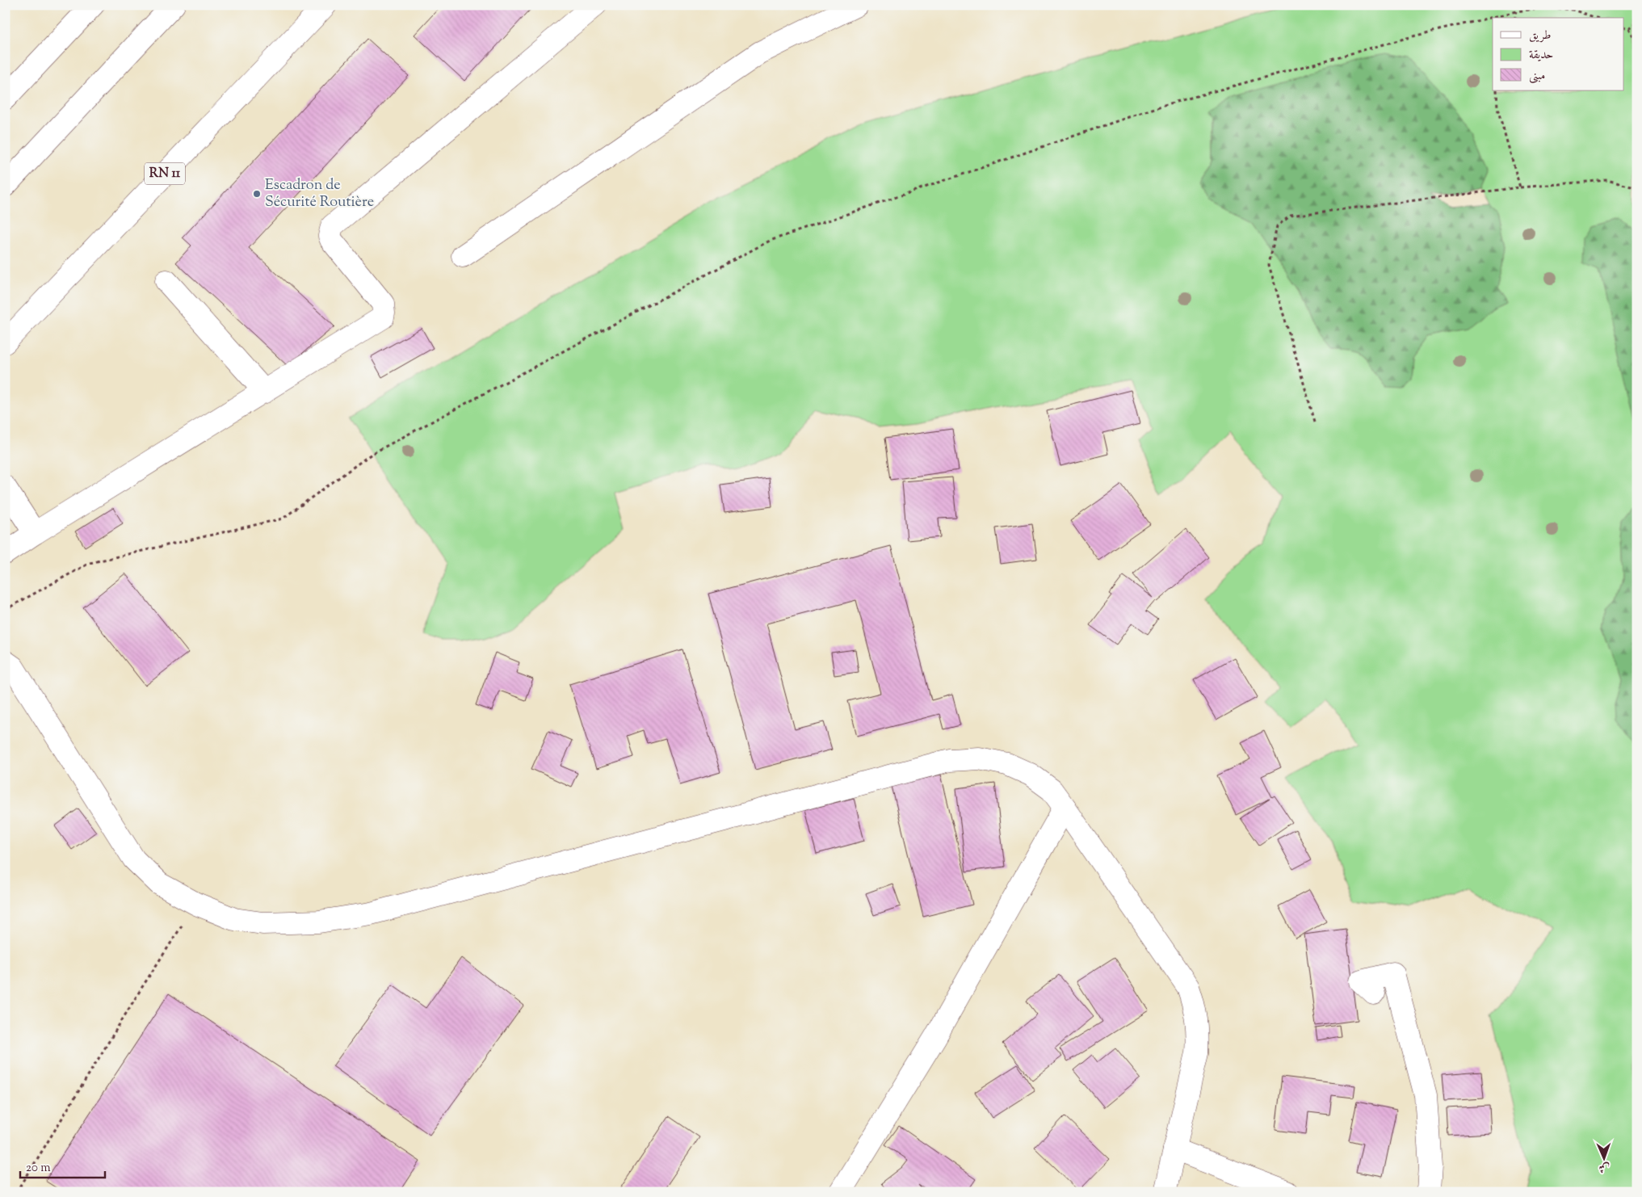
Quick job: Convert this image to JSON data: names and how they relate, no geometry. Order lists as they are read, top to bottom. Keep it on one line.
{"streets":{"main road":["RN 11"]},"places":["Escadron de Sécurité Routière"],"legend":["طريق","حديقة","مبنى"],"scale_bar":"20 m","north":"bottom"}
